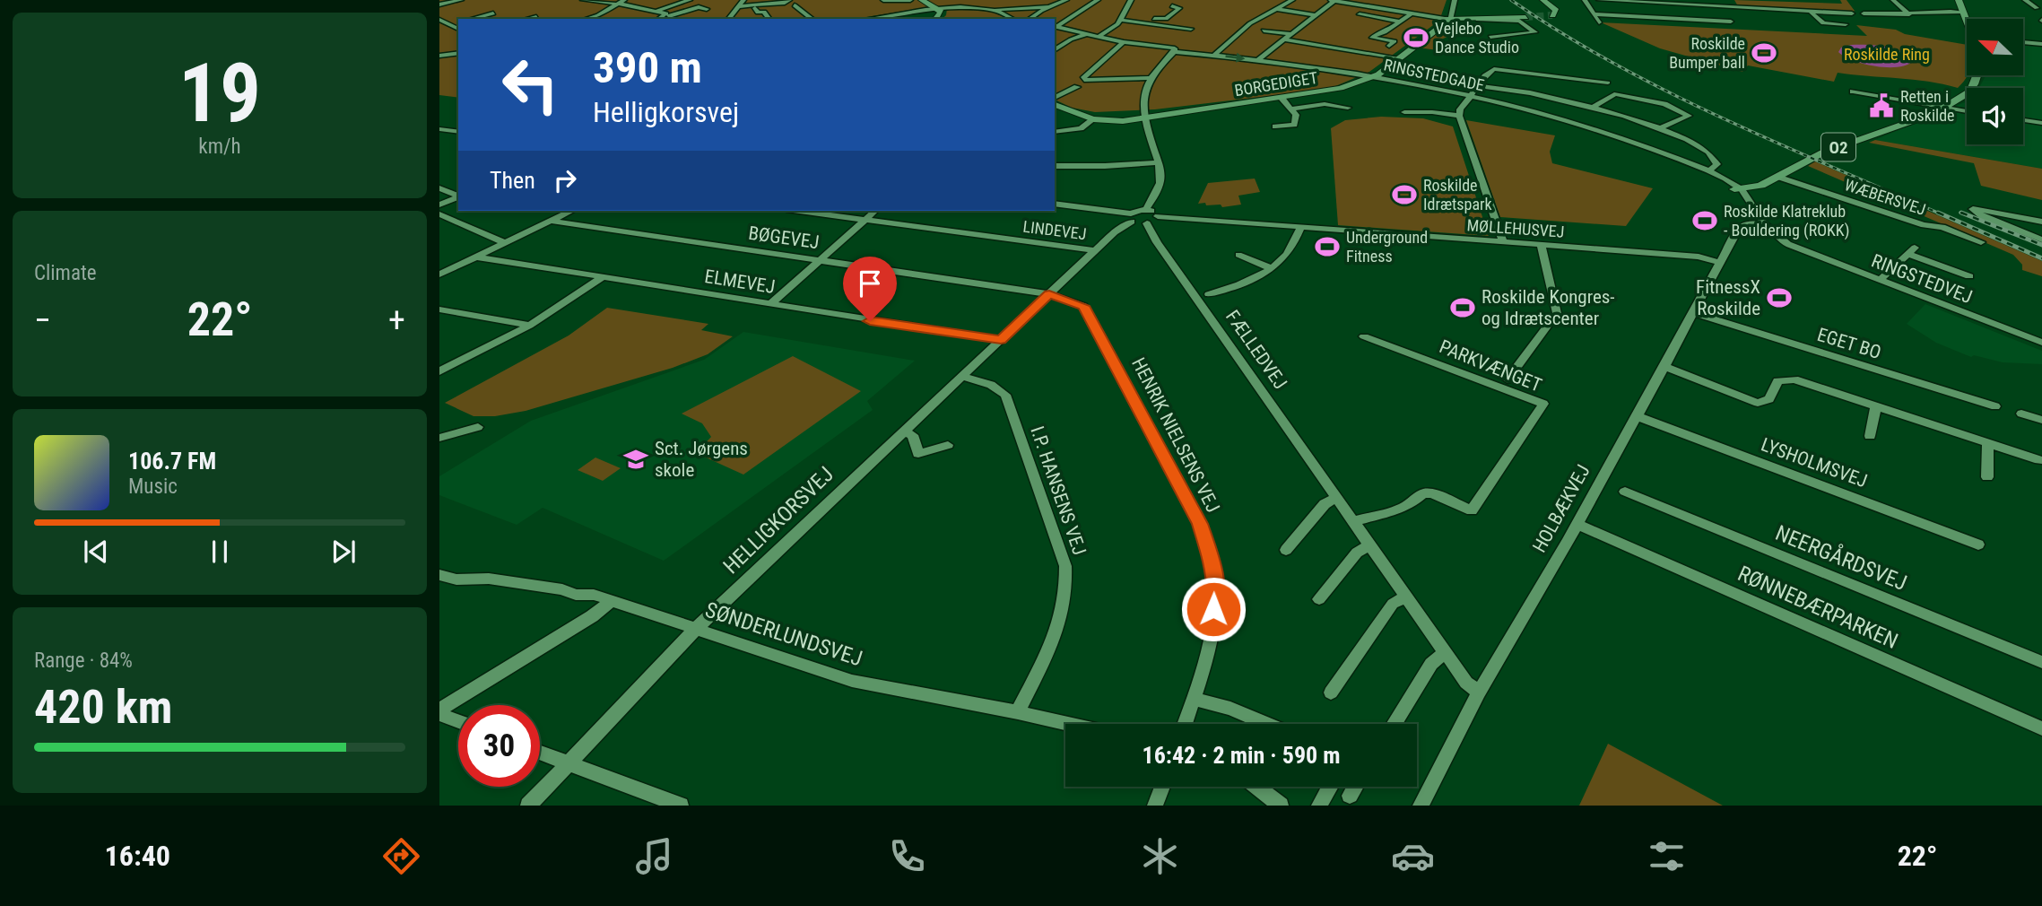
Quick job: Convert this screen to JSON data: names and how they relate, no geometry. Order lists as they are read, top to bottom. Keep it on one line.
{"streets":{"main road":["BORGEDIGET","O2"],"street":["RINGSTEDGADE","WÆBERSVEJ","MØLLEHUSVEJ","LINDEVEJ","BØGEVEJ","RINGSTEDVEJ","ELMEVEJ","EGET BO","FÆLLEDVEJ","PARKVÆNGET","HENRIK NIELSENS VEJ","LYSHOLMSVEJ","I.P. HANSENS VEJ","HOLBÆKVEJ","HELLIGKORSVEJ","NEERGÅRDSVEJ","RØNNEBÆRPARKEN","SØNDERLUNDSVEJ"]},"crossings":[["RINGSTEDGADE","BORGEDIGET"],["RINGSTEDGADE","O2"],["RINGSTEDGADE","RINGSTEDVEJ"],["O2","WÆBERSVEJ"],["O2","RINGSTEDVEJ"],["MØLLEHUSVEJ","FÆLLEDVEJ"],["MØLLEHUSVEJ","HOLBÆKVEJ"],["LINDEVEJ","HELLIGKORSVEJ"],["BØGEVEJ","HENRIK NIELSENS VEJ"],["BØGEVEJ","HELLIGKORSVEJ"],["RINGSTEDVEJ","HOLBÆKVEJ"],["ELMEVEJ","HELLIGKORSVEJ"],["EGET BO","HOLBÆKVEJ"],["FÆLLEDVEJ","PARKVÆNGET"],["FÆLLEDVEJ","HOLBÆKVEJ"],["HENRIK NIELSENS VEJ","HELLIGKORSVEJ"],["LYSHOLMSVEJ","HOLBÆKVEJ"],["I.P. HANSENS VEJ","HELLIGKORSVEJ"],["I.P. HANSENS VEJ","SØNDERLUNDSVEJ"],["HOLBÆKVEJ","RØNNEBÆRPARKEN"],["HELLIGKORSVEJ","SØNDERLUNDSVEJ"]],"parks":["Roskilde Ring"],"places":{"sports":["Vejlebo Dance Studio","Roskilde Bumper ball","Roskilde Idrætspark","Roskilde Klatreklub - Bouldering (ROKK)","Underground Fitness","FitnessX Roskilde","Roskilde Kongres- og Idrætscenter"],"public building":["Retten i Roskilde"],"school or university":["Sct. Jørgens skole"]},"north":"top left","page":{"tile":[["19","km/h"],"Climate",["Range · 84%","420 km"]],"turn":["390 m","Helligkorsvej"],"then":"Then","heat":["−","22°","+"],"song":["106.7 FM","Music"],"limit":"30","trip":"16:42 · 2 min · 590 m","tabs":["16:40","22°"]}}
